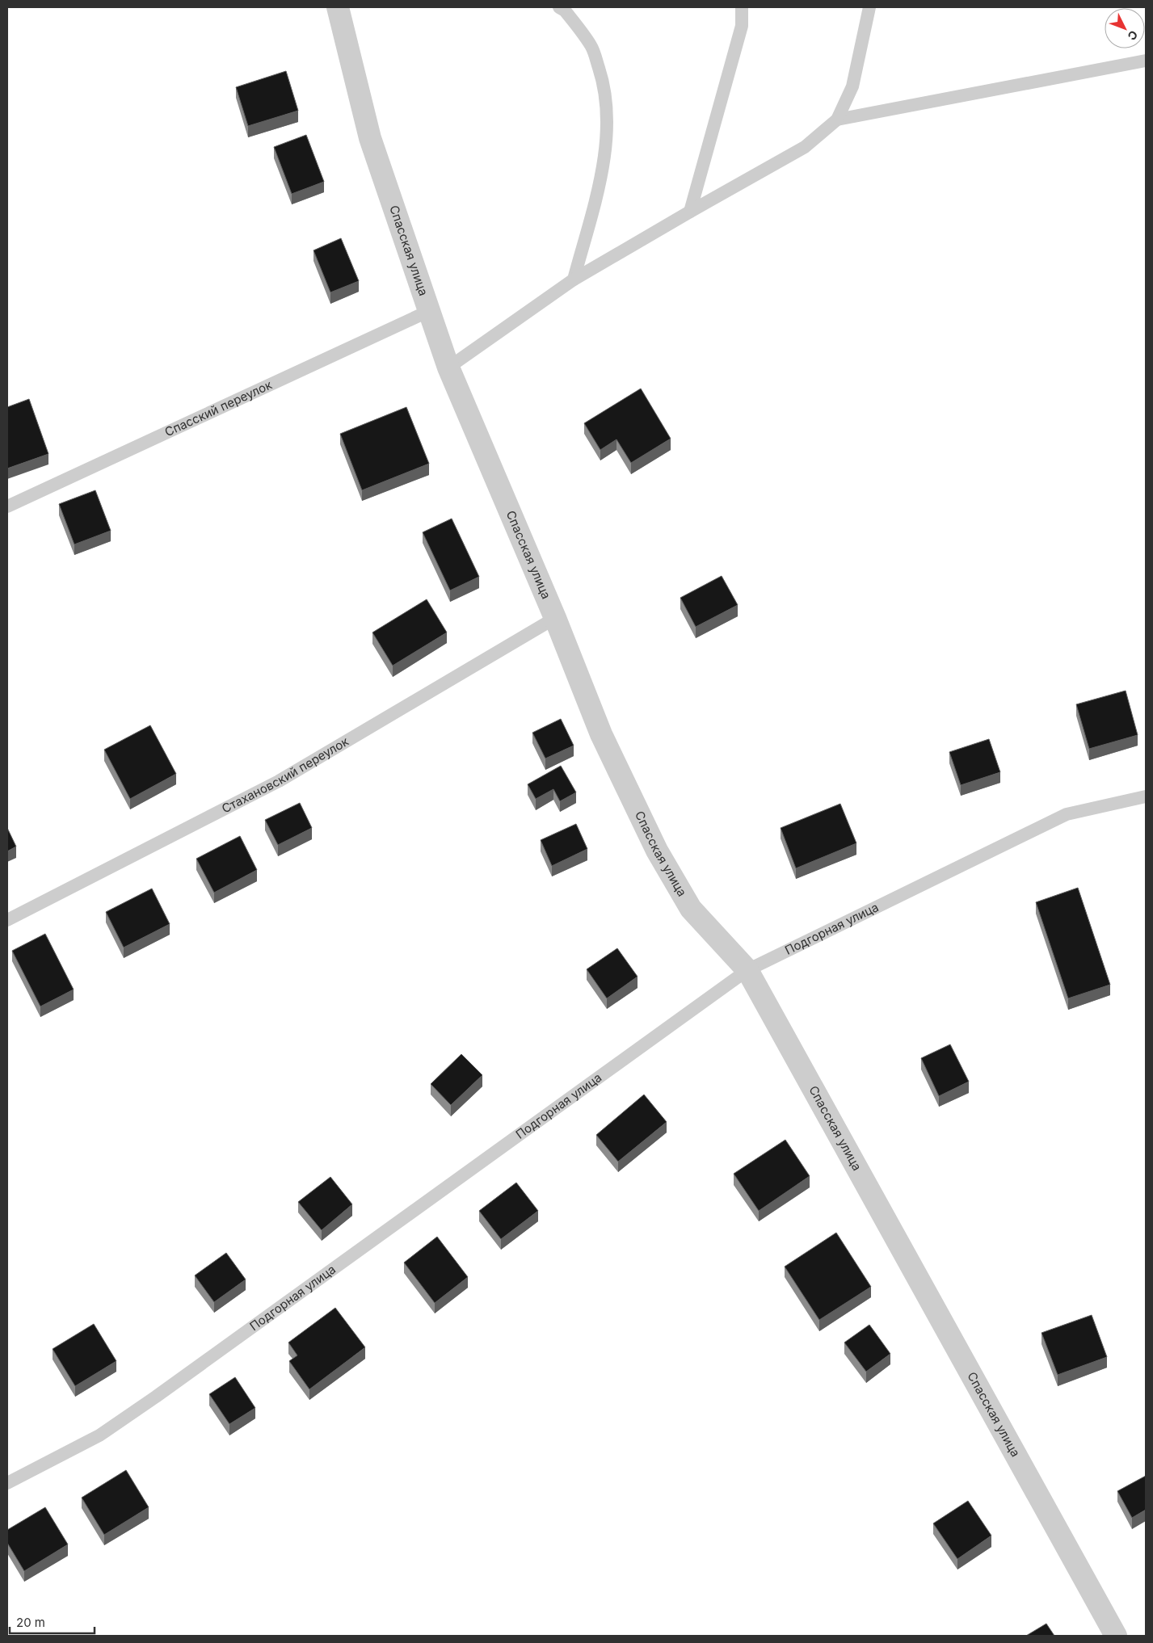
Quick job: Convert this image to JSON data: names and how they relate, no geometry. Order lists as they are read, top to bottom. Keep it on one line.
{"streets":{"street":["Спасская улица"],"lane":["Спасский переулок","Стахановский переулок","Подгорная улица"]},"crossings":[["Спасская улица","Спасский переулок"],["Спасская улица","Стахановский переулок"],["Спасская улица","Подгорная улица"]],"scale_bar":"20 m","north":"bottom right"}
